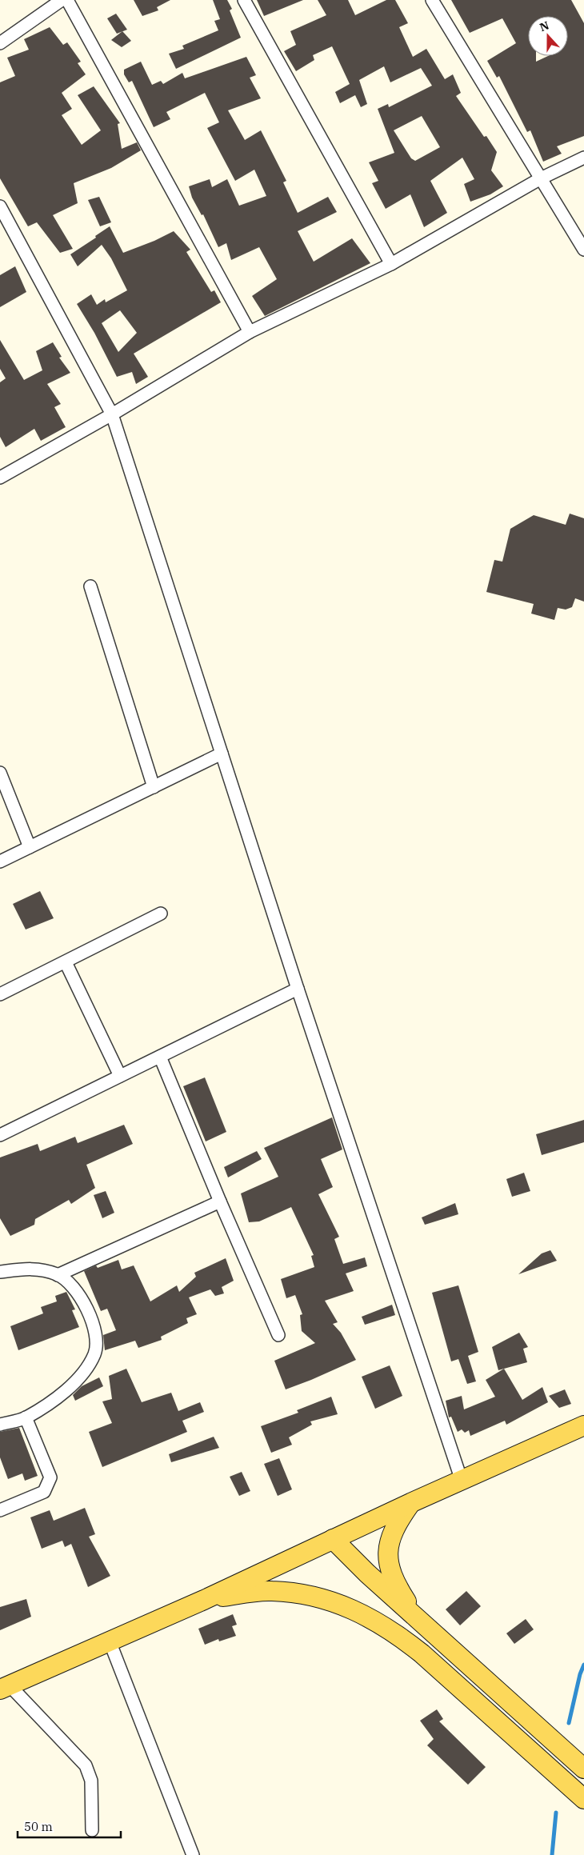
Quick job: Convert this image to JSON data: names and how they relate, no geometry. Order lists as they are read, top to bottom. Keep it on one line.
{"scale_bar":"50 m","north":"top"}
